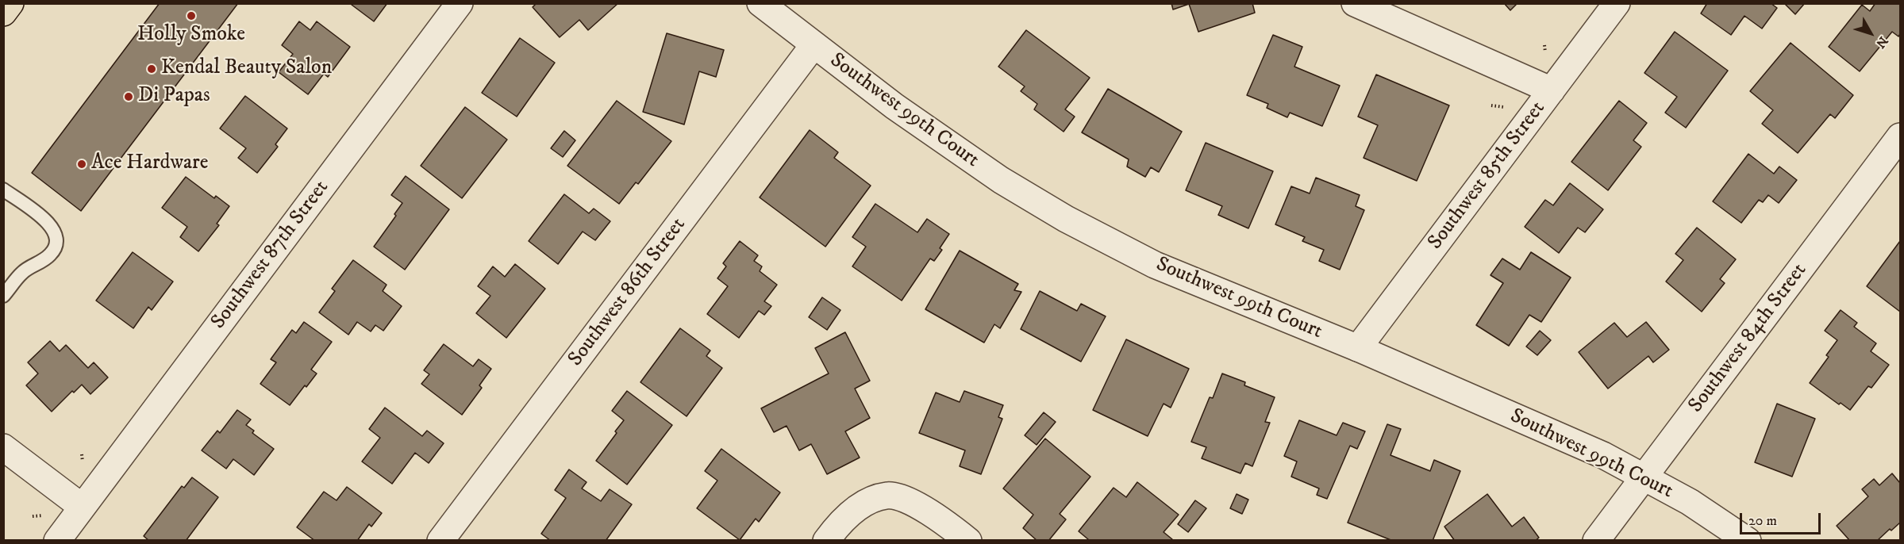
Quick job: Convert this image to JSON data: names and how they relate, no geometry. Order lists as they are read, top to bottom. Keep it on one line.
{"streets":{"street":["Southwest 99th Court","Southwest 85th Street","Southwest 87th Street","Southwest 86th Street","Southwest 84th Street"]},"crossings":[["Southwest 99th Court","Southwest 85th Street"],["Southwest 99th Court","Southwest 86th Street"],["Southwest 99th Court","Southwest 84th Street"]],"places":["Holly Smoke","Kendal Beauty Salon","Di Papas","Ace Hardware"],"scale_bar":"20 m","north":"bottom right"}
